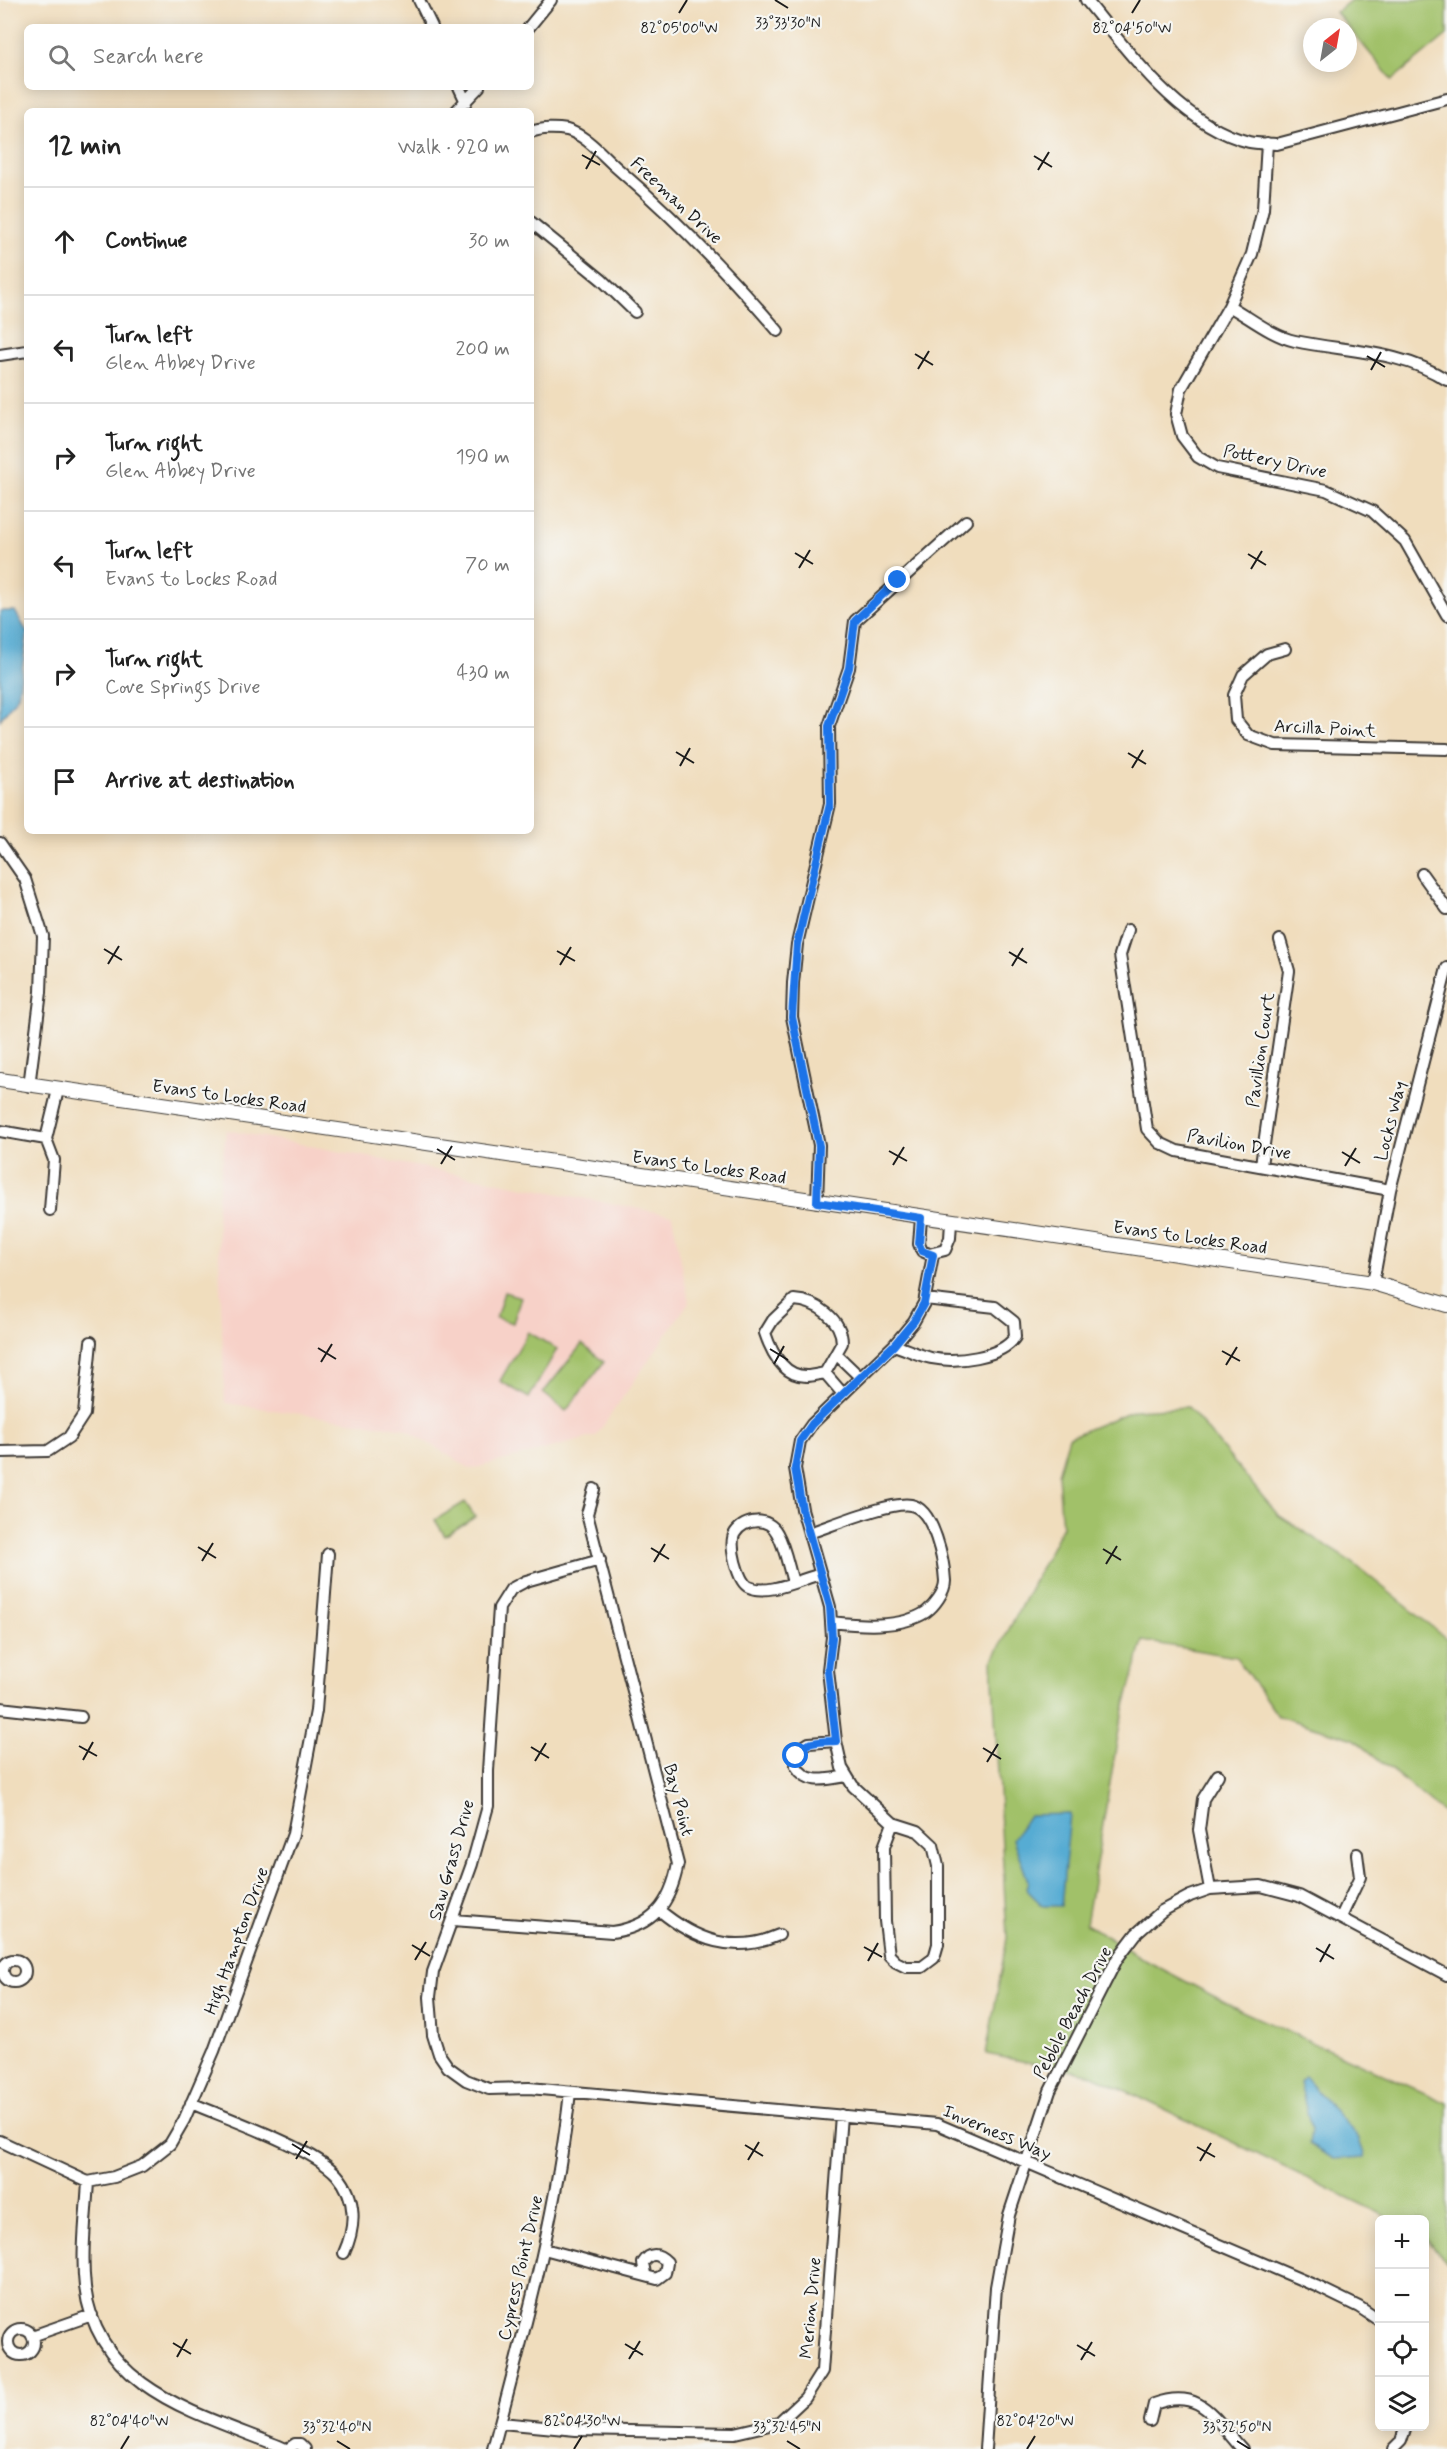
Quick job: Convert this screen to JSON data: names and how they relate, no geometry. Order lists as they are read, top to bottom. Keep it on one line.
{"streets":{"street":["Freeman Drive","Pottery Drive","Arcilla Point","Pavillion Court","Evans to Locks Road","Locks Way","Pavilion Drive","Bay Point","Saw Grass Drive","High Hampton Drive","Pebble Beach Drive","Inverness Way","Cypress Point Drive","Merion Drive"]},"crossings":[["Pavillion Court","Pavilion Drive"],["Evans to Locks Road","Locks Way"],["Locks Way","Pavilion Drive"],["Bay Point","Saw Grass Drive"],["Saw Grass Drive","Inverness Way"],["Saw Grass Drive","Cypress Point Drive"],["Pebble Beach Drive","Inverness Way"],["Inverness Way","Cypress Point Drive"],["Inverness Way","Merion Drive"],["Cypress Point Drive","Merion Drive"]],"north":"top right","page":{"search":"Search here","heading":["12 min","Walk · 920 m"],"list":[["Continue","30 m"],["Turn left","Glen Abbey Drive","200 m"],["Turn right","Glen Abbey Drive","190 m"],["Turn left","Evans to Locks Road","70 m"],["Turn right","Cove Springs Drive","430 m"],"Arrive at destination"],"map_buttons":["+","−"]},"coordinates":["33°33'30\"N","82°05'00\"W","82°04'50\"W","82°04'40\"W","82°04'30\"W","82°04'20\"W","33°32'40\"N","33°32'45\"N","33°32'50\"N"]}
